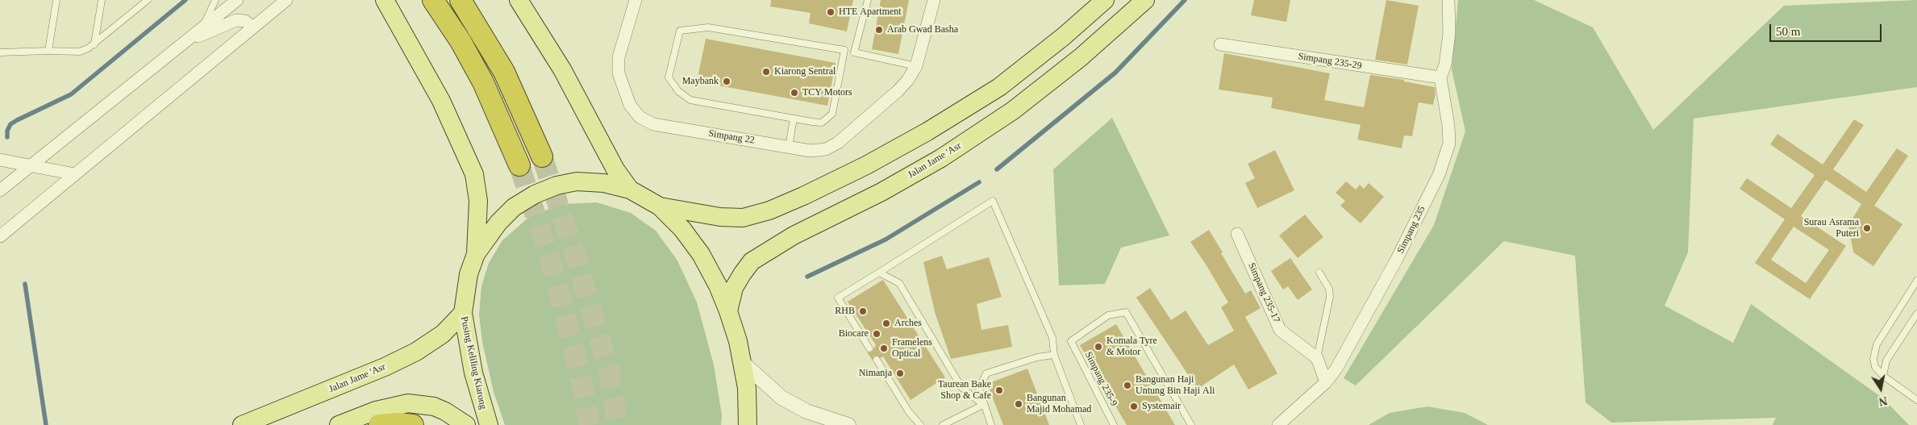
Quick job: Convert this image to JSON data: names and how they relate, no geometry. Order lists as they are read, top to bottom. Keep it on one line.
{"streets":{"main road":["Jalan Jame 'Asr","Pusing Keliling Kiarong"],"street":["Simpang 235-29","Simpang 22","Simpang 235","Simpang 235-17"],"lane":["Simpang 235-9"]},"crossings":[["Simpang 235-29","Simpang 235"],["Jalan Jame 'Asr","Pusing Keliling Kiarong"]],"places":["HTE Apartment","Arab Gwad Basha","Kiarong Sentral","Maybank","TCY Motors","Surau Asrama Puteri","RHB","Arches","Biocare","Komala Tyre & Motor","Framelens Optical","Nimanja","Bangunan Haji Untung Bin Haji Ali","Taurean Bake Shop & Cafe","Bangunan Majid Mohamad","Systemair"],"scale_bar":"50 m","north":"bottom"}
